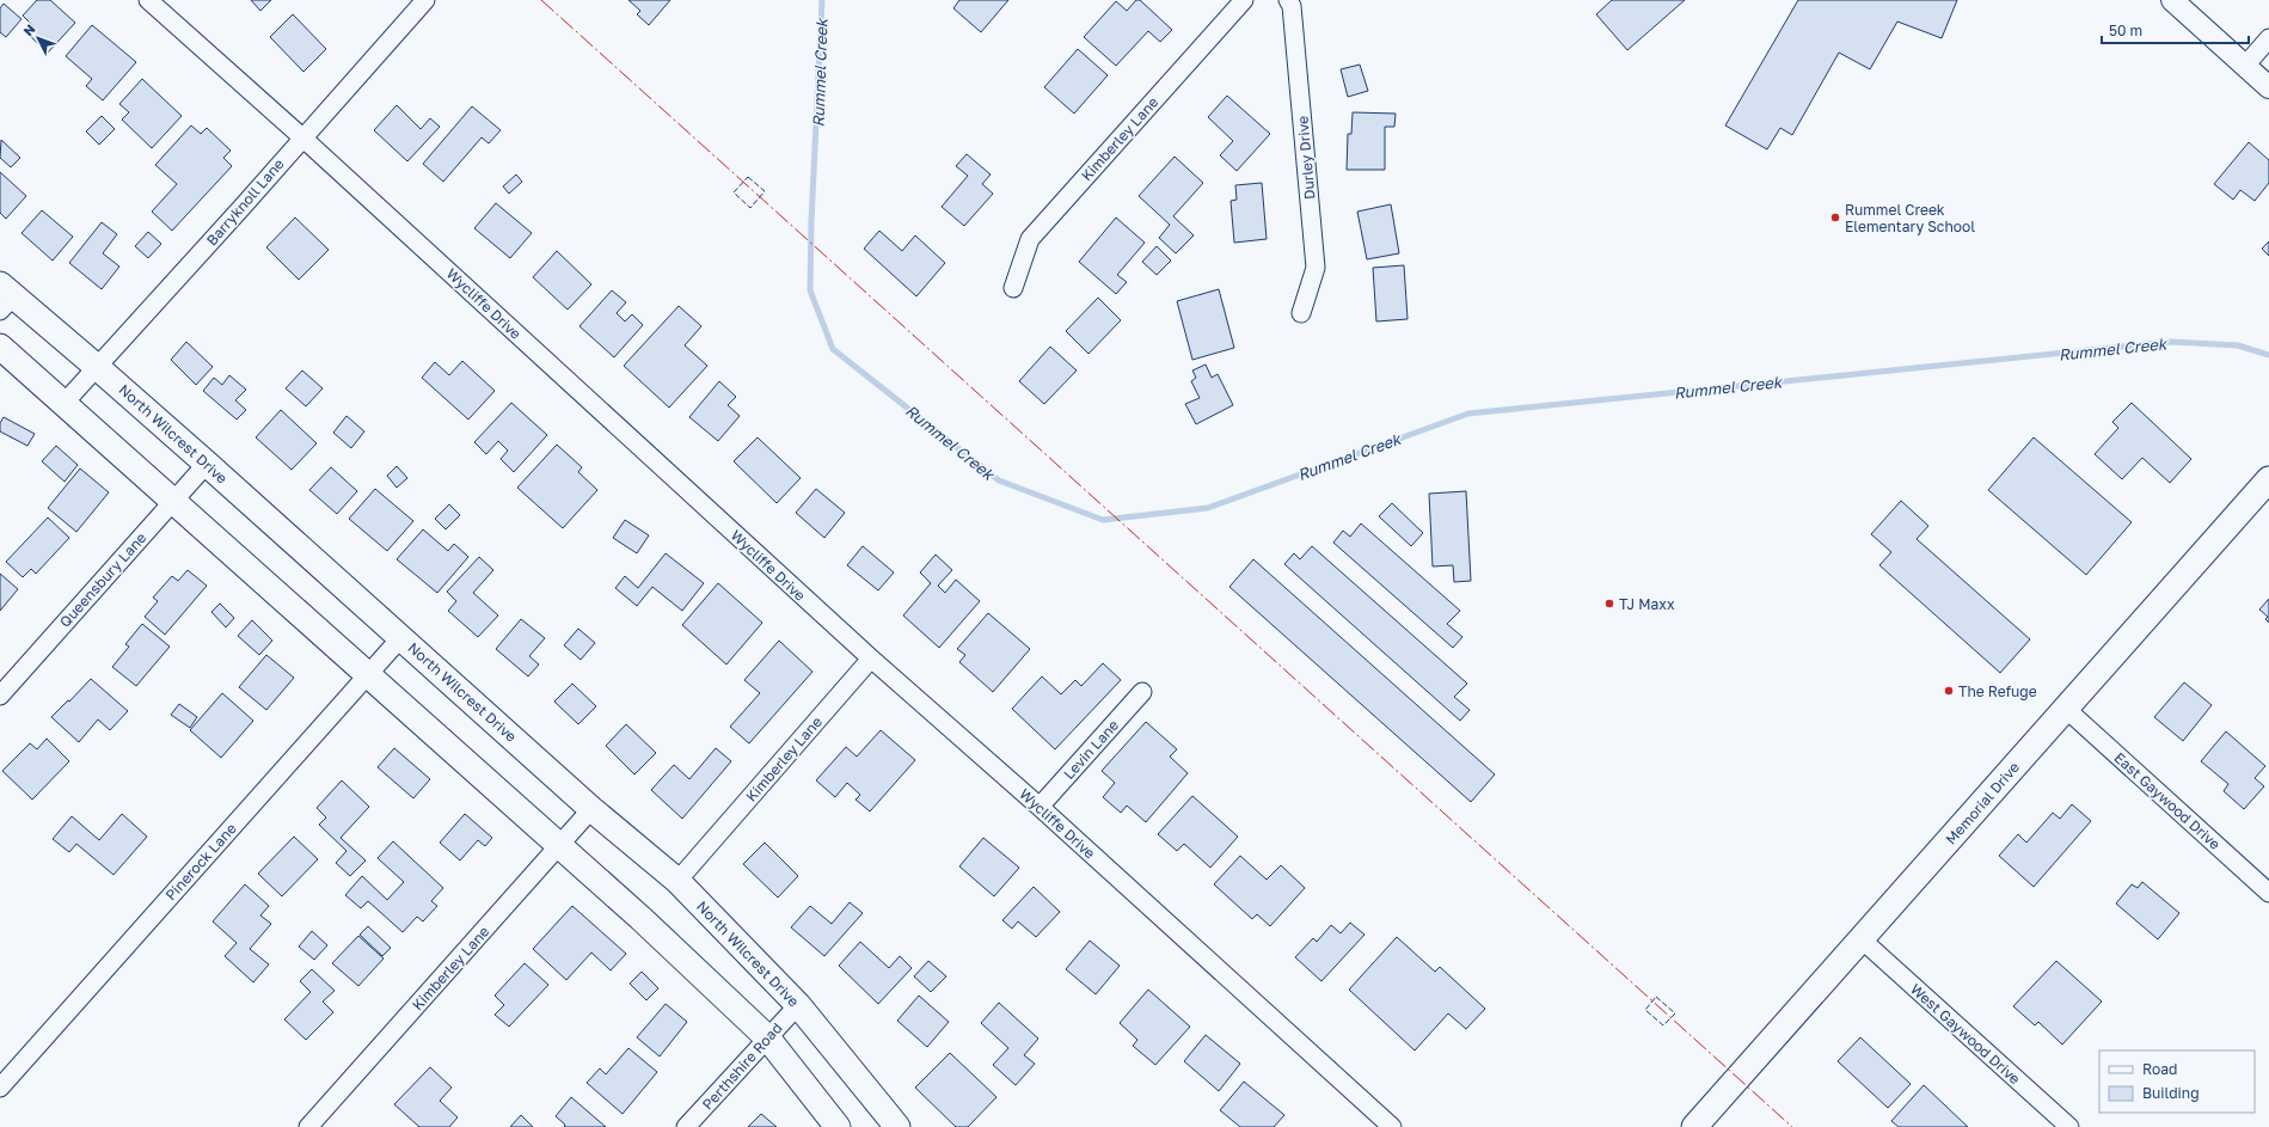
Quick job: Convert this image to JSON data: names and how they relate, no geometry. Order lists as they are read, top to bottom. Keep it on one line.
{"streets":{"main road":["North Wilcrest Drive","Memorial Drive"],"street":["Kimberley Lane","Durley Drive","Barryknoll Lane","Wycliffe Drive","Queensbury Lane","Levin Lane","East Gaywood Drive","Pinerock Lane","West Gaywood Drive","Perthshire Road"]},"crossings":[["Kimberley Lane","Wycliffe Drive"],["Kimberley Lane","North Wilcrest Drive"],["Barryknoll Lane","Wycliffe Drive"],["Barryknoll Lane","North Wilcrest Drive"],["Wycliffe Drive","Levin Lane"],["North Wilcrest Drive","Queensbury Lane"],["North Wilcrest Drive","Pinerock Lane"],["North Wilcrest Drive","Perthshire Road"],["East Gaywood Drive","Memorial Drive"],["Memorial Drive","West Gaywood Drive"]],"water":["Rummel Creek"],"places":["Rummel Creek Elementary School","TJ Maxx","The Refuge"],"legend":["Road","Building"],"scale_bar":"50 m","north":"top left"}
